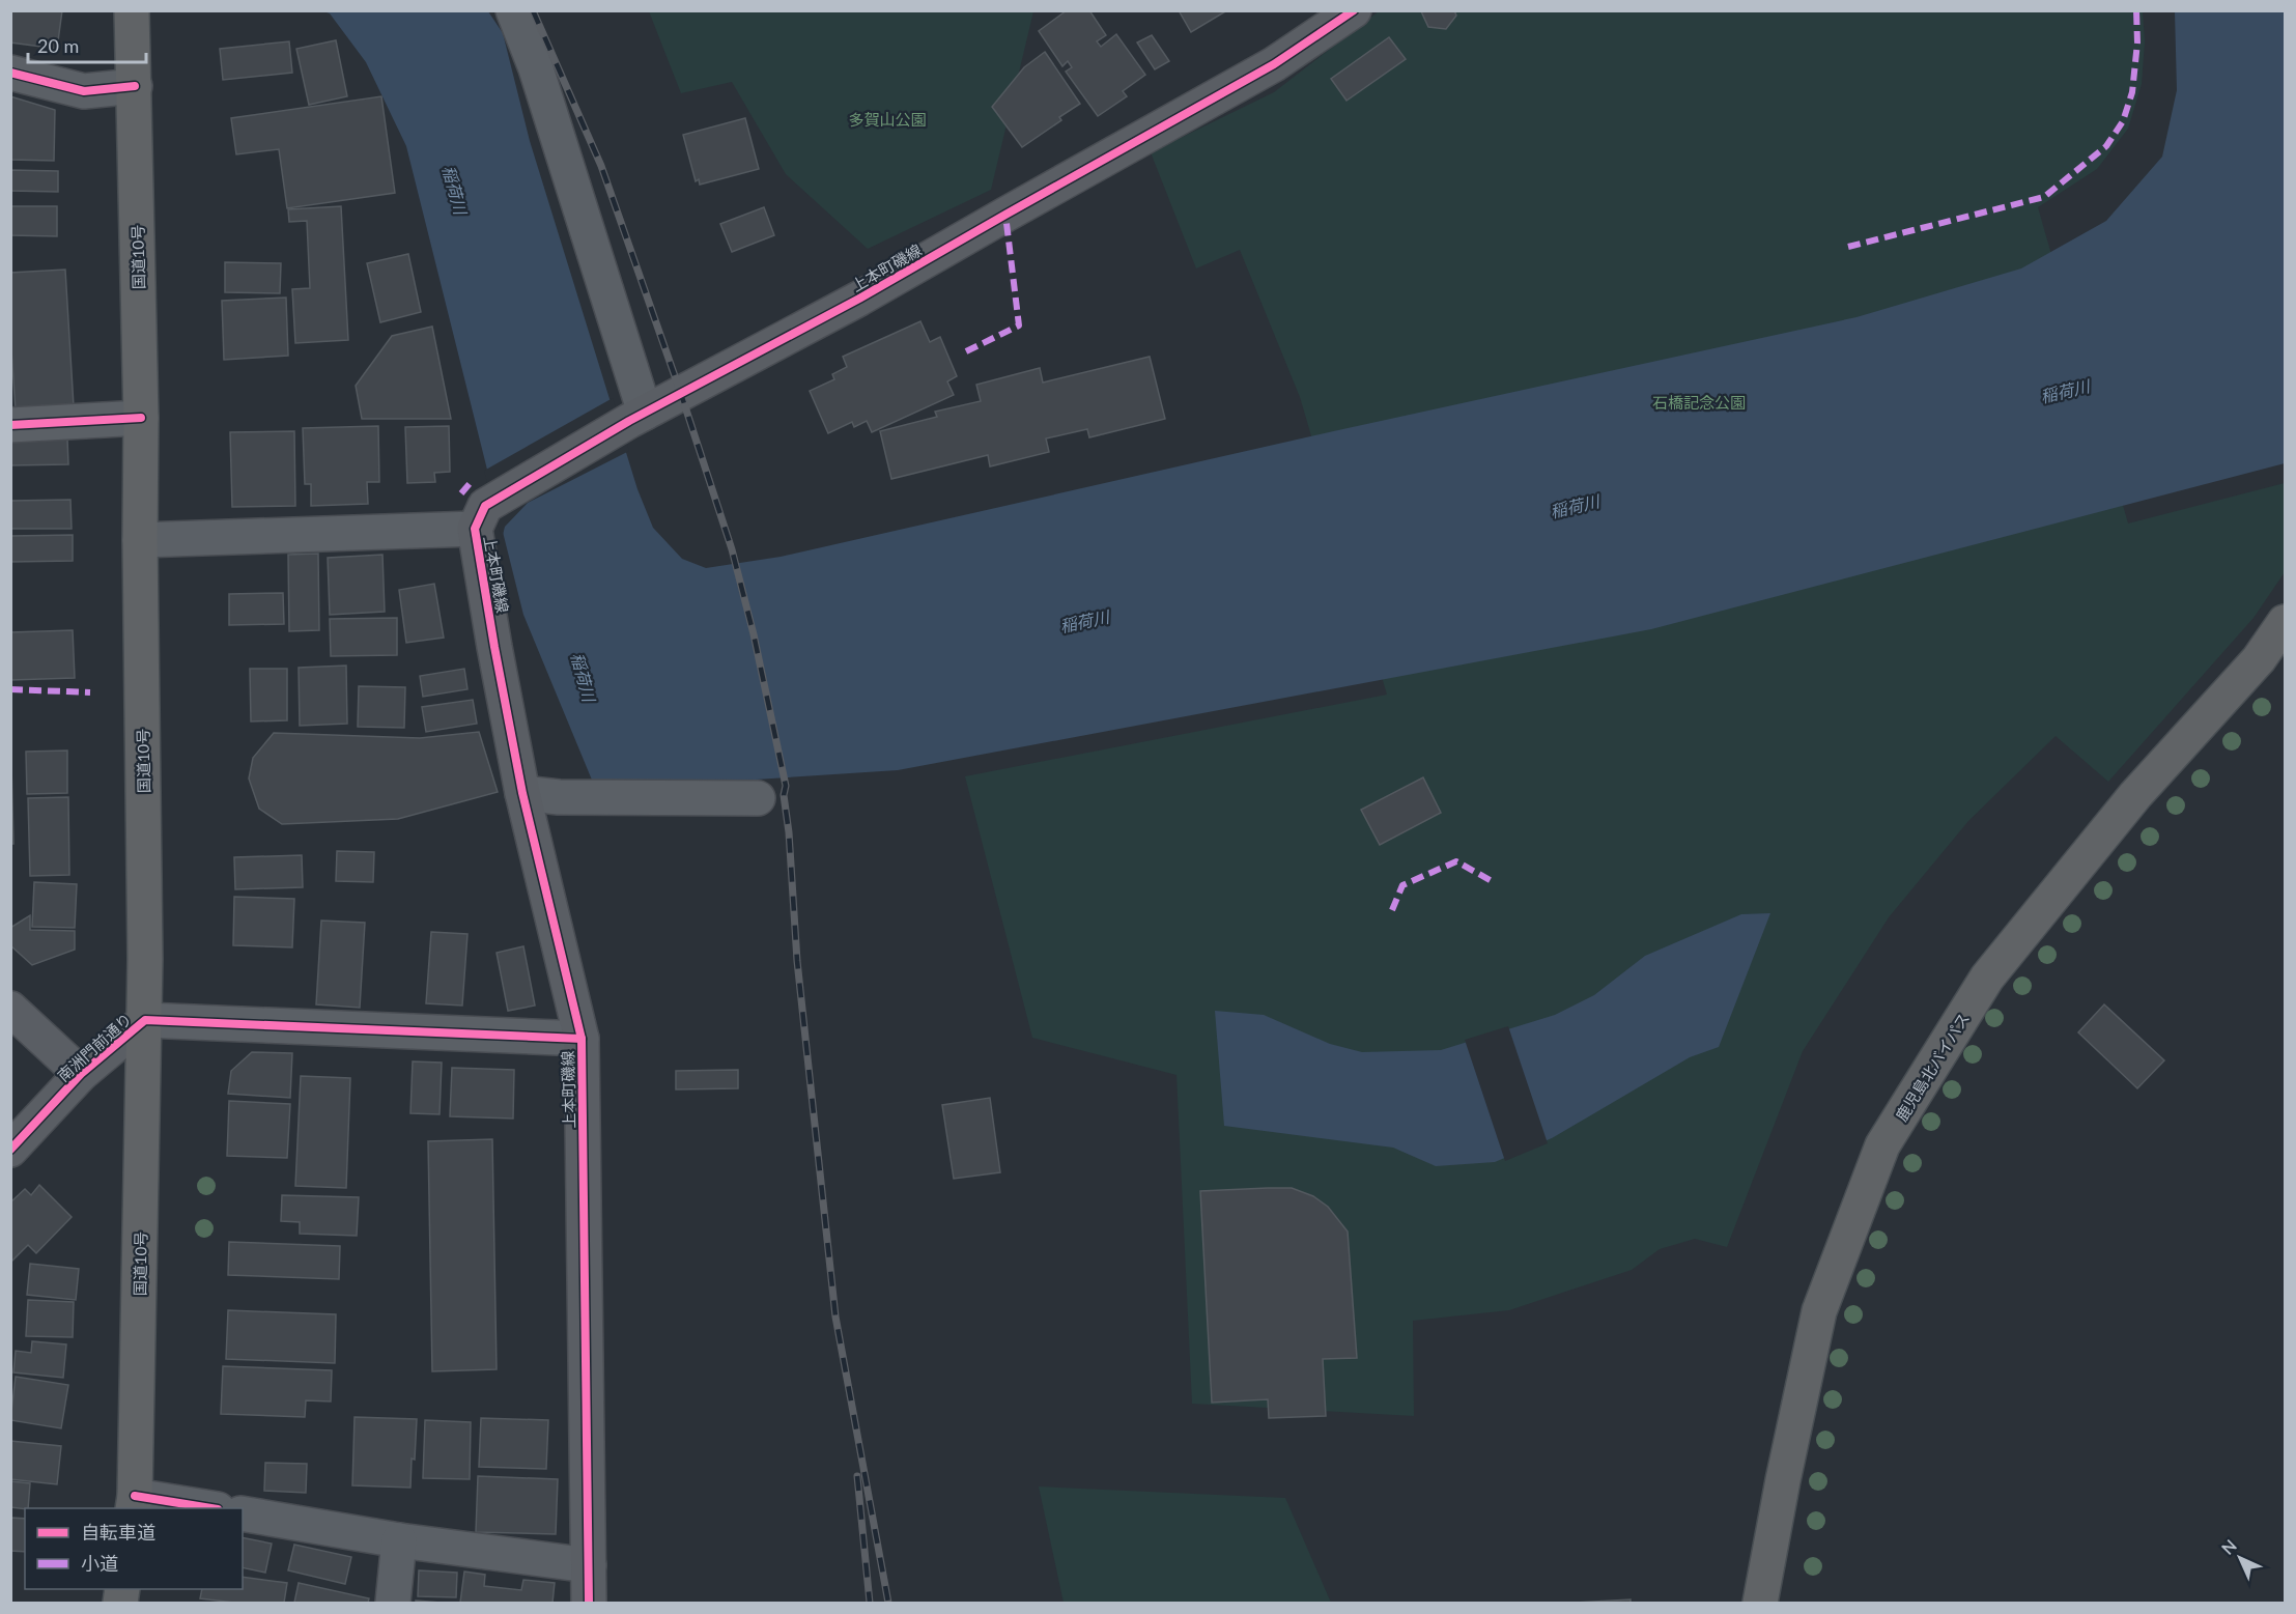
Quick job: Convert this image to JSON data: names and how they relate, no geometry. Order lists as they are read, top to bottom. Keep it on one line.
{"streets":{"highway":["国道10号","鹿児島北バイパス"],"street":["上本町磯線","南洲門前通り"]},"crossings":[["国道10号","南洲門前通り"]],"water":["稲荷川"],"parks":["多賀山公園","石橋記念公園"],"legend":["自転車道","小道"],"scale_bar":"20 m","north":"top left"}
